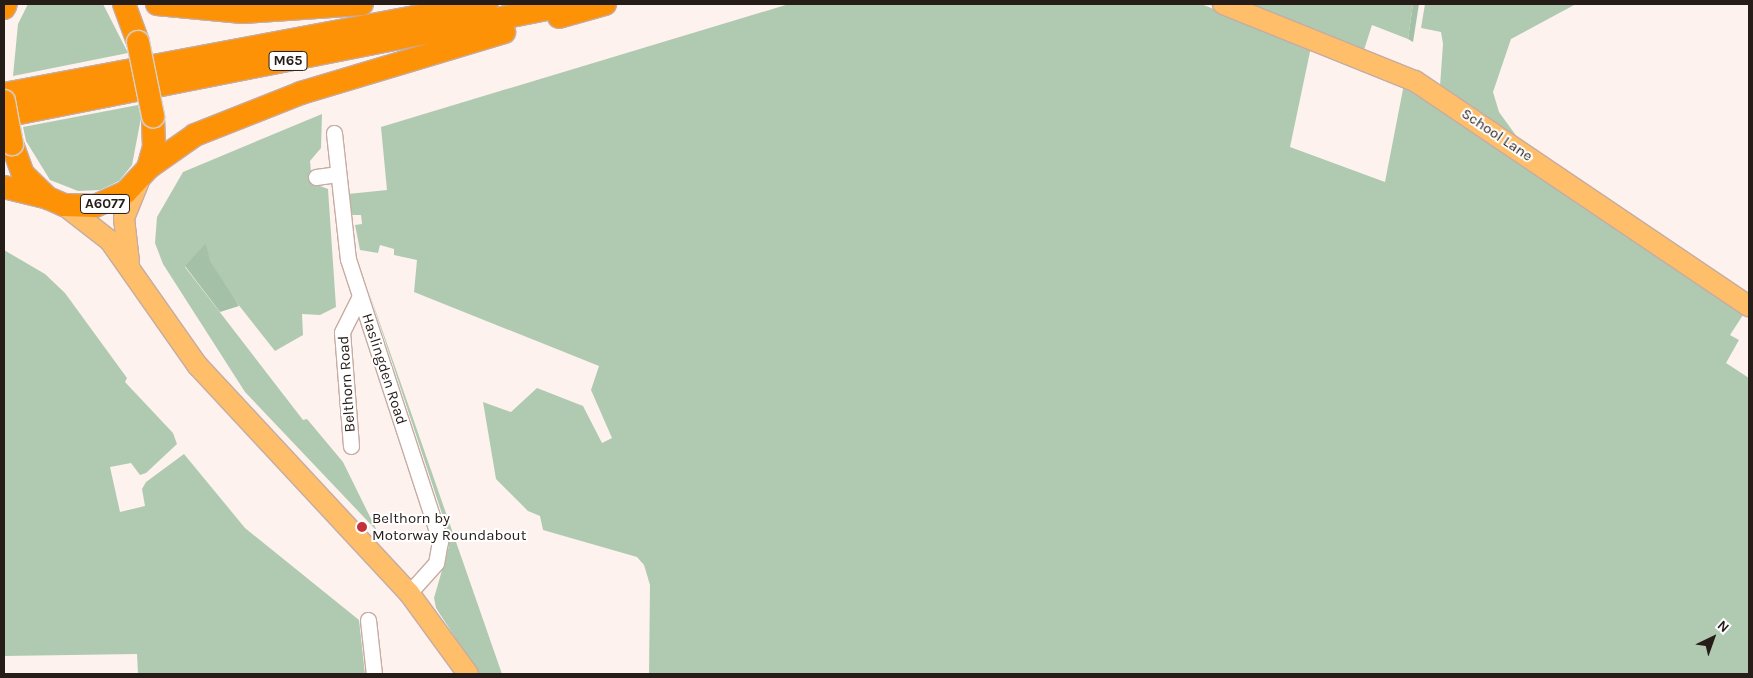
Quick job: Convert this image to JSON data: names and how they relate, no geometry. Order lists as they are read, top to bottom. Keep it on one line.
{"streets":{"highway":["M65","A6077"],"main road":["School Lane"],"street":["Haslingden Road","Belthorn Road"]},"crossings":[["Haslingden Road","Belthorn Road"]],"places":["Belthorn by Motorway Roundabout"],"north":"top right"}
